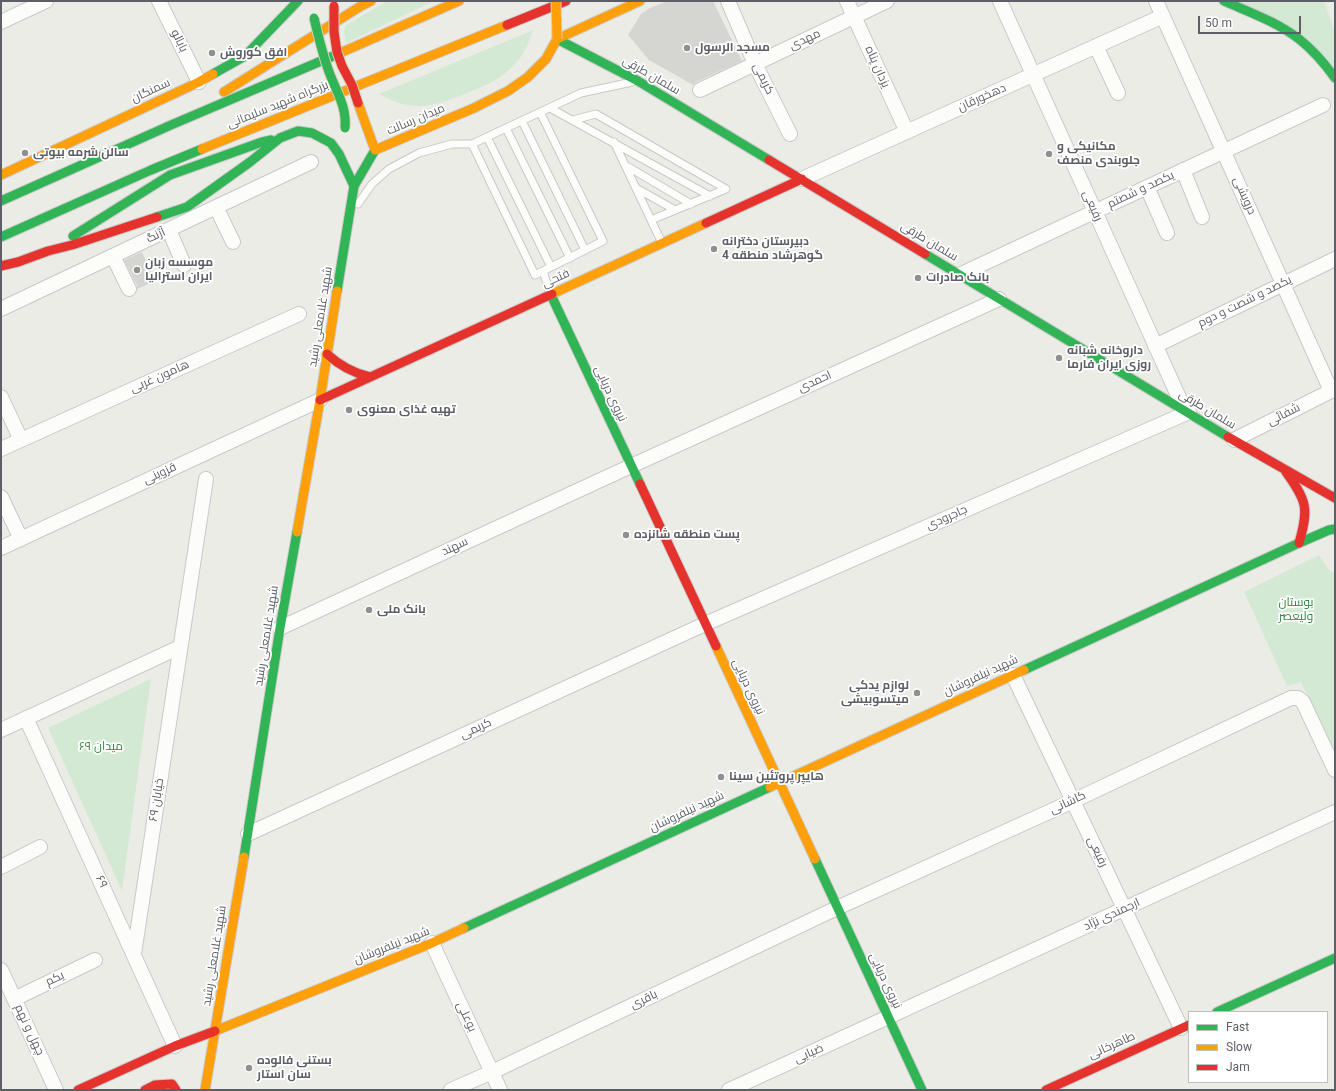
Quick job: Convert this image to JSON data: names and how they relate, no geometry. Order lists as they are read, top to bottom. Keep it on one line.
{"streets":{"main road":["سلمان طرقی","سمنگان","بزرگراه شهید سلیمانی","میدان رسالت","فتحی","شهید غلامعلی رشید","نیروی دریایی","شهید نیلفروشان","طاهرخانی"],"street":["مهدی","بابالو","یزدان پناه","کریمی","دهخورقان","یکصد و شصتم","درویشی","رفیعی","آژنگ","یکصد و شصت و دوم","هامون غربی","احمدی","شفائی","قزوینی","جاجرودی","سهند","خیابان ۶۹","کاشانی","۶۹","ارجمندی نژاد","یکم","باقری","بوعلی","چهل و نهم","ضیایی"]},"crossings":[["مهدی","یزدان پناه"],["مهدی","کریمی"],["بابالو","سمنگان"],["یزدان پناه","دهخورقان"],["سلمان طرقی","دهخورقان"],["سلمان طرقی","میدان رسالت"],["سلمان طرقی","یکصد و شصتم"],["سلمان طرقی","رفیعی"],["سلمان طرقی","فتحی"],["سلمان طرقی","احمدی"],["سلمان طرقی","شفائی"],["سلمان طرقی","جاجرودی"],["کریمی","شهید غلامعلی رشید"],["کریمی","نیروی دریایی"],["کریمی","جاجرودی"],["دهخورقان","درویشی"],["دهخورقان","رفیعی"],["دهخورقان","فتحی"],["میدان رسالت","شهید غلامعلی رشید"],["یکصد و شصتم","درویشی"],["یکصد و شصتم","رفیعی"],["درویشی","یکصد و شصت و دوم"],["درویشی","شفائی"],["رفیعی","یکصد و شصت و دوم"],["رفیعی","جاجرودی"],["رفیعی","شهید نیلفروشان"],["رفیعی","کاشانی"],["رفیعی","ارجمندی نژاد"],["رفیعی","طاهرخانی"],["فتحی","شهید غلامعلی رشید"],["فتحی","نیروی دریایی"],["فتحی","قزوینی"],["شهید غلامعلی رشید","قزوینی"],["شهید غلامعلی رشید","سهند"],["شهید غلامعلی رشید","شهید نیلفروشان"],["احمدی","نیروی دریایی"],["احمدی","سهند"],["نیروی دریایی","جاجرودی"],["نیروی دریایی","سهند"],["نیروی دریایی","شهید نیلفروشان"],["نیروی دریایی","کاشانی"],["نیروی دریایی","ارجمندی نژاد"],["نیروی دریایی","باقری"],["نیروی دریایی","ضیایی"],["شهید نیلفروشان","۶۹"],["شهید نیلفروشان","بوعلی"],["خیابان ۶۹","۶۹"],["کاشانی","باقری"],["ارجمندی نژاد","ضیایی"],["یکم","چهل و نهم"],["باقری","بوعلی"]],"parks":["بوستان ولیعصر","میدان ۶۹"],"places":["مسجد الرسول","افق کوروش","سالن شرمه بیوتی","مکانیکی و جلوبندی منصف","دبیرستان دخترانه گوهرشاد منطقه 4","موسسه زبان ایران استرالیا","بانک صادرات","داروخانه شبانه روزی ایران فارما","تهیه غذای معنوی","پست منطقه شانزده","بانک ملی","لوازم یدکی میتسوبیشی","هایپر پروتئین سینا","بستنی فالوده سان استار"],"legend":["Fast","Slow","Jam"],"scale_bar":"50 m"}
